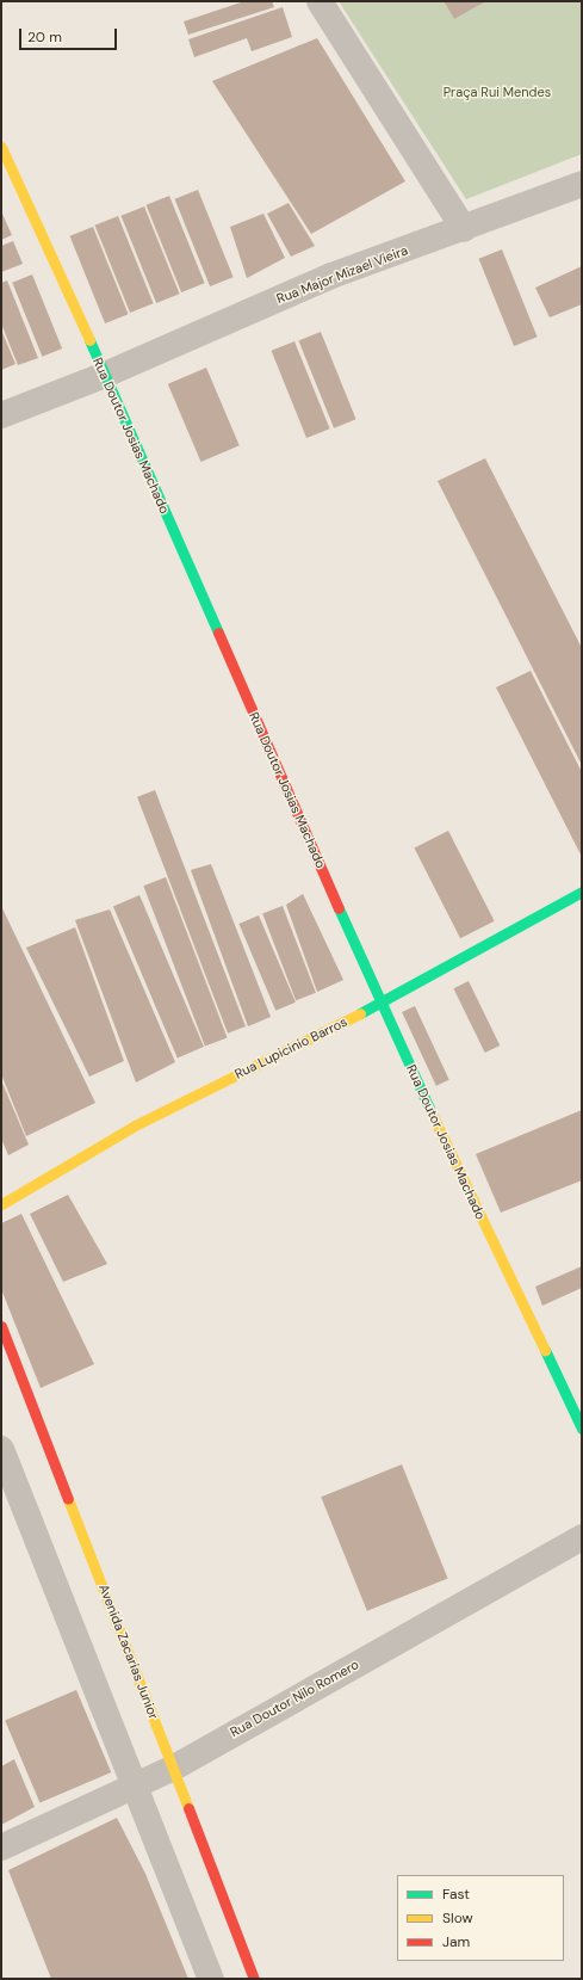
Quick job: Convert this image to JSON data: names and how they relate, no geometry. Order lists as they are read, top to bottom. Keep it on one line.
{"streets":{"street":["Rua Major Mizael Vieira","Rua Doutor Josias Machado","Rua Lupicinio Barros","Avenida Zacarias Junior","Rua Doutor Nilo Romero"]},"crossings":[["Rua Major Mizael Vieira","Rua Doutor Josias Machado"],["Rua Doutor Josias Machado","Rua Lupicinio Barros"],["Avenida Zacarias Junior","Rua Doutor Nilo Romero"]],"parks":["Praça Rui Mendes"],"legend":["Fast","Slow","Jam"],"scale_bar":"20 m"}
